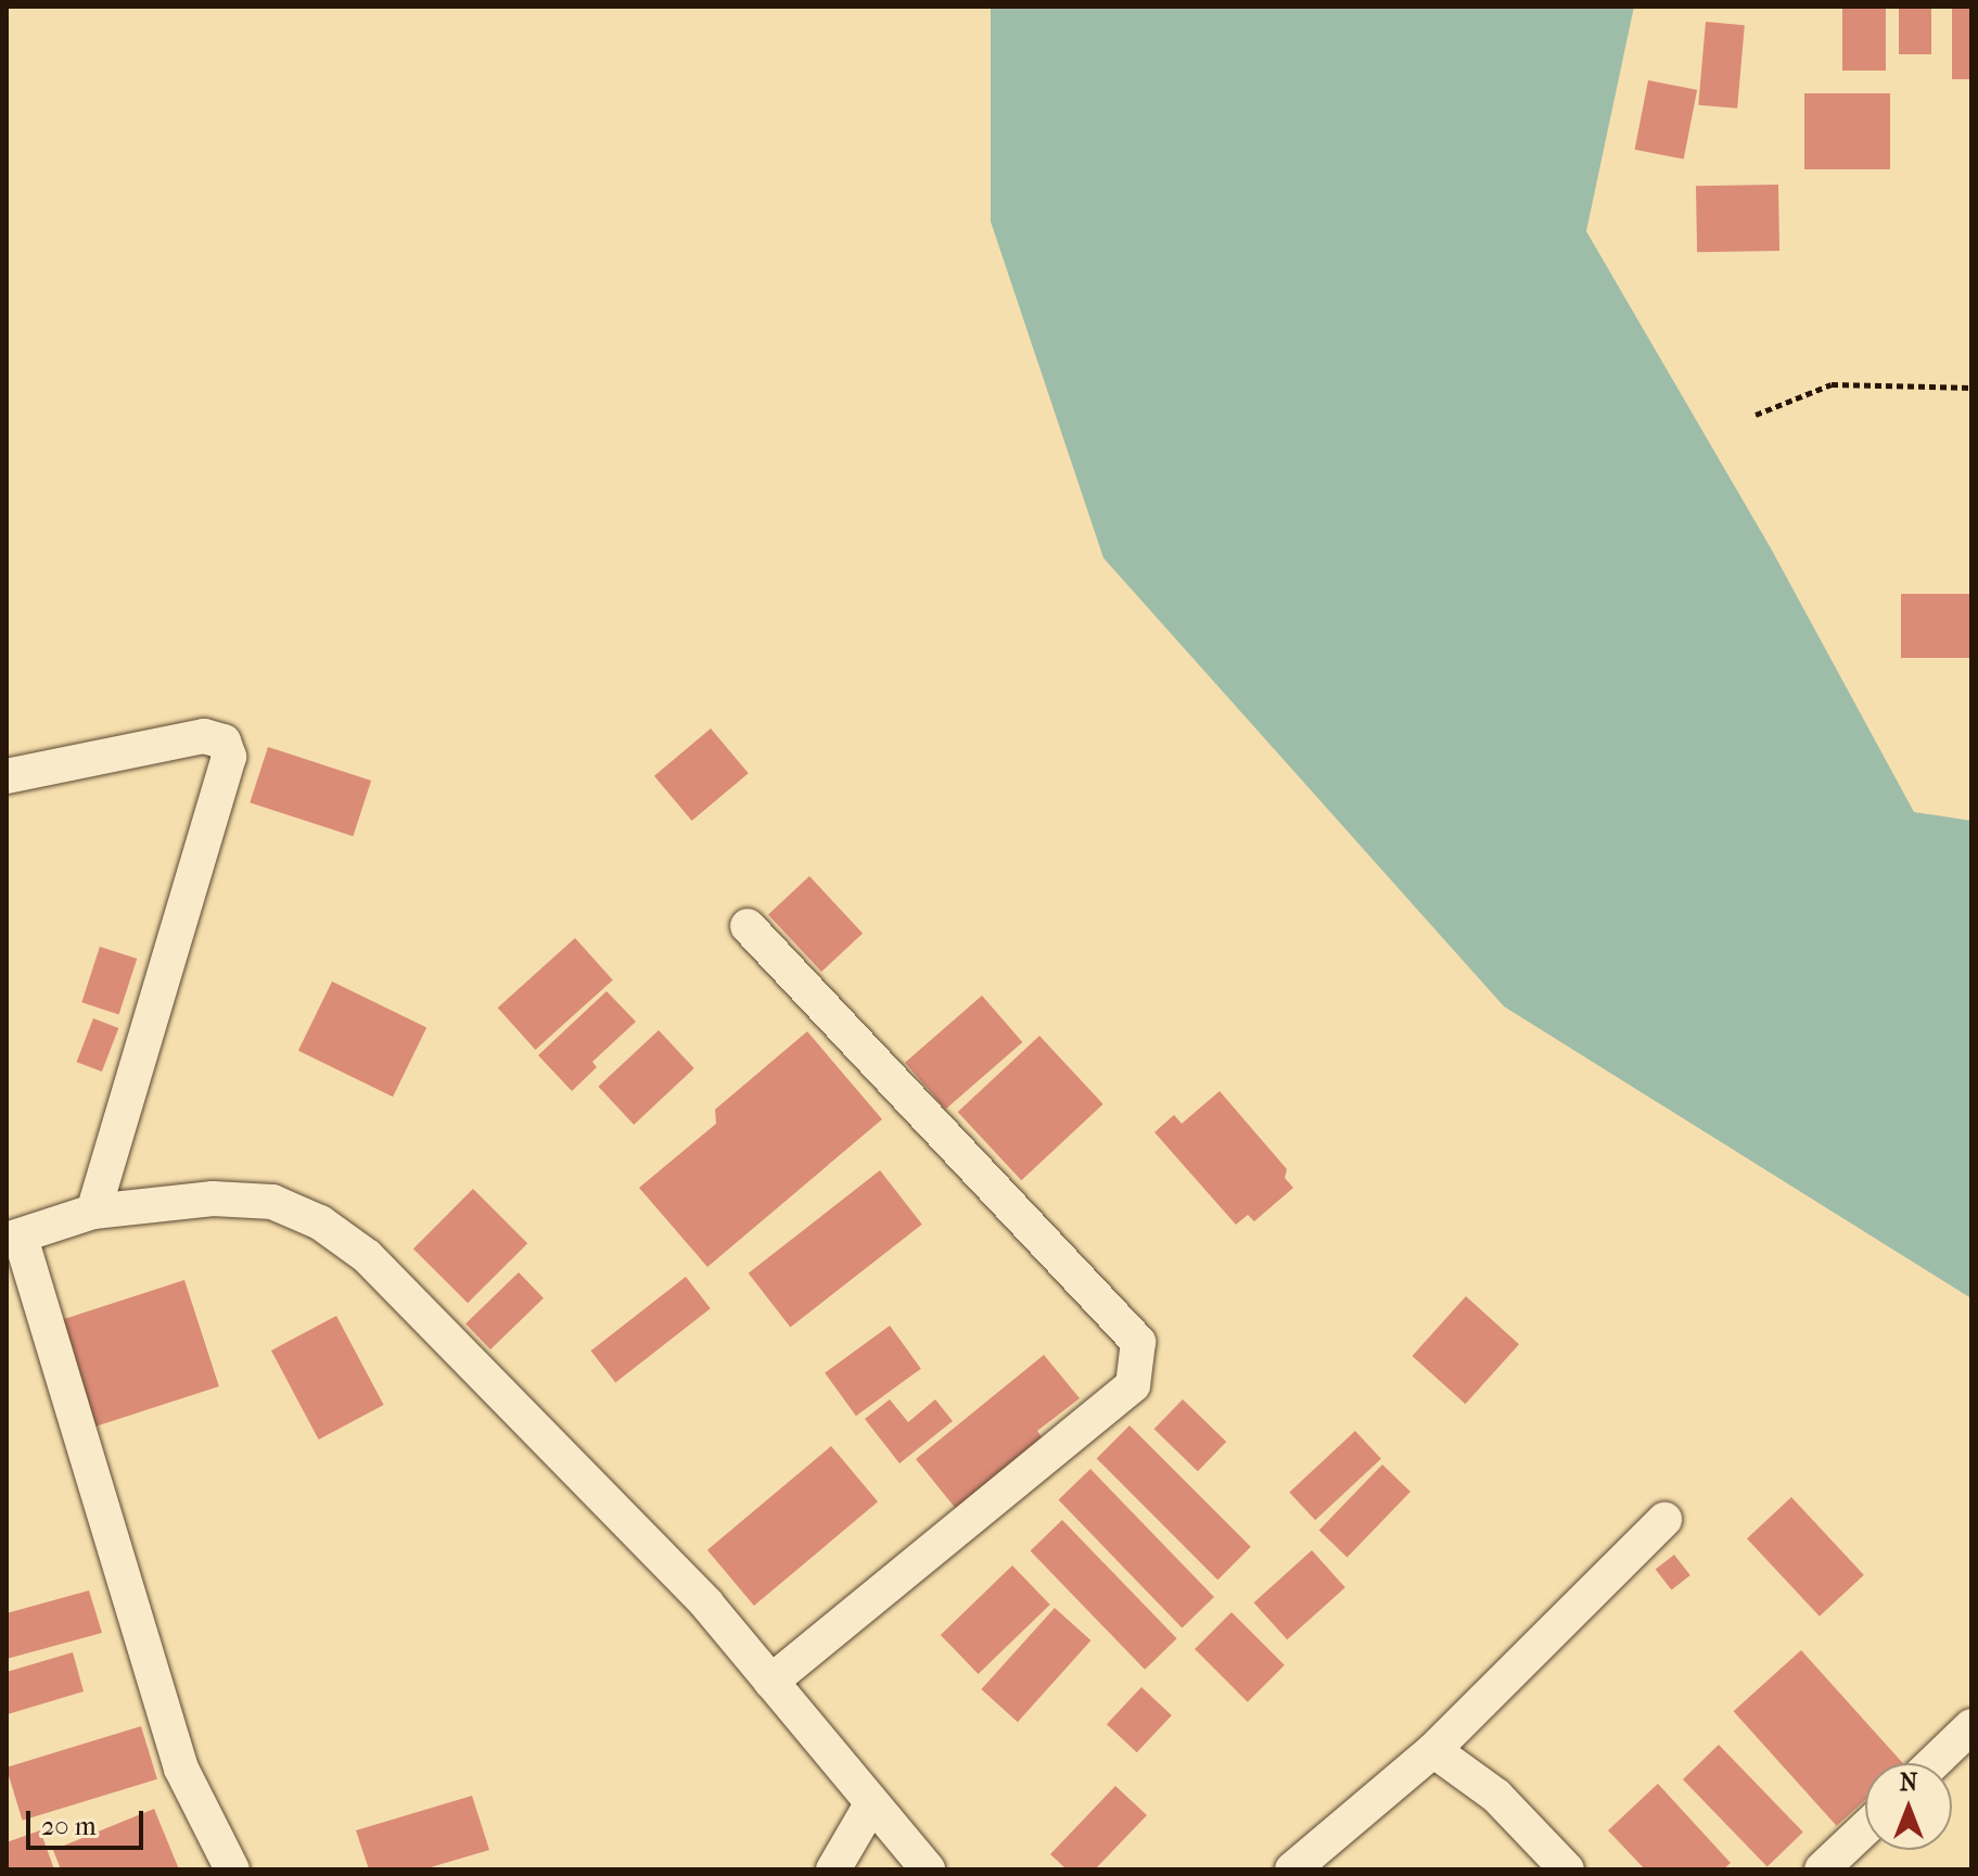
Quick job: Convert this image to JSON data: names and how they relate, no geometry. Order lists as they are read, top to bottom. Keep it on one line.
{"scale_bar":"20 m","north":"top"}
